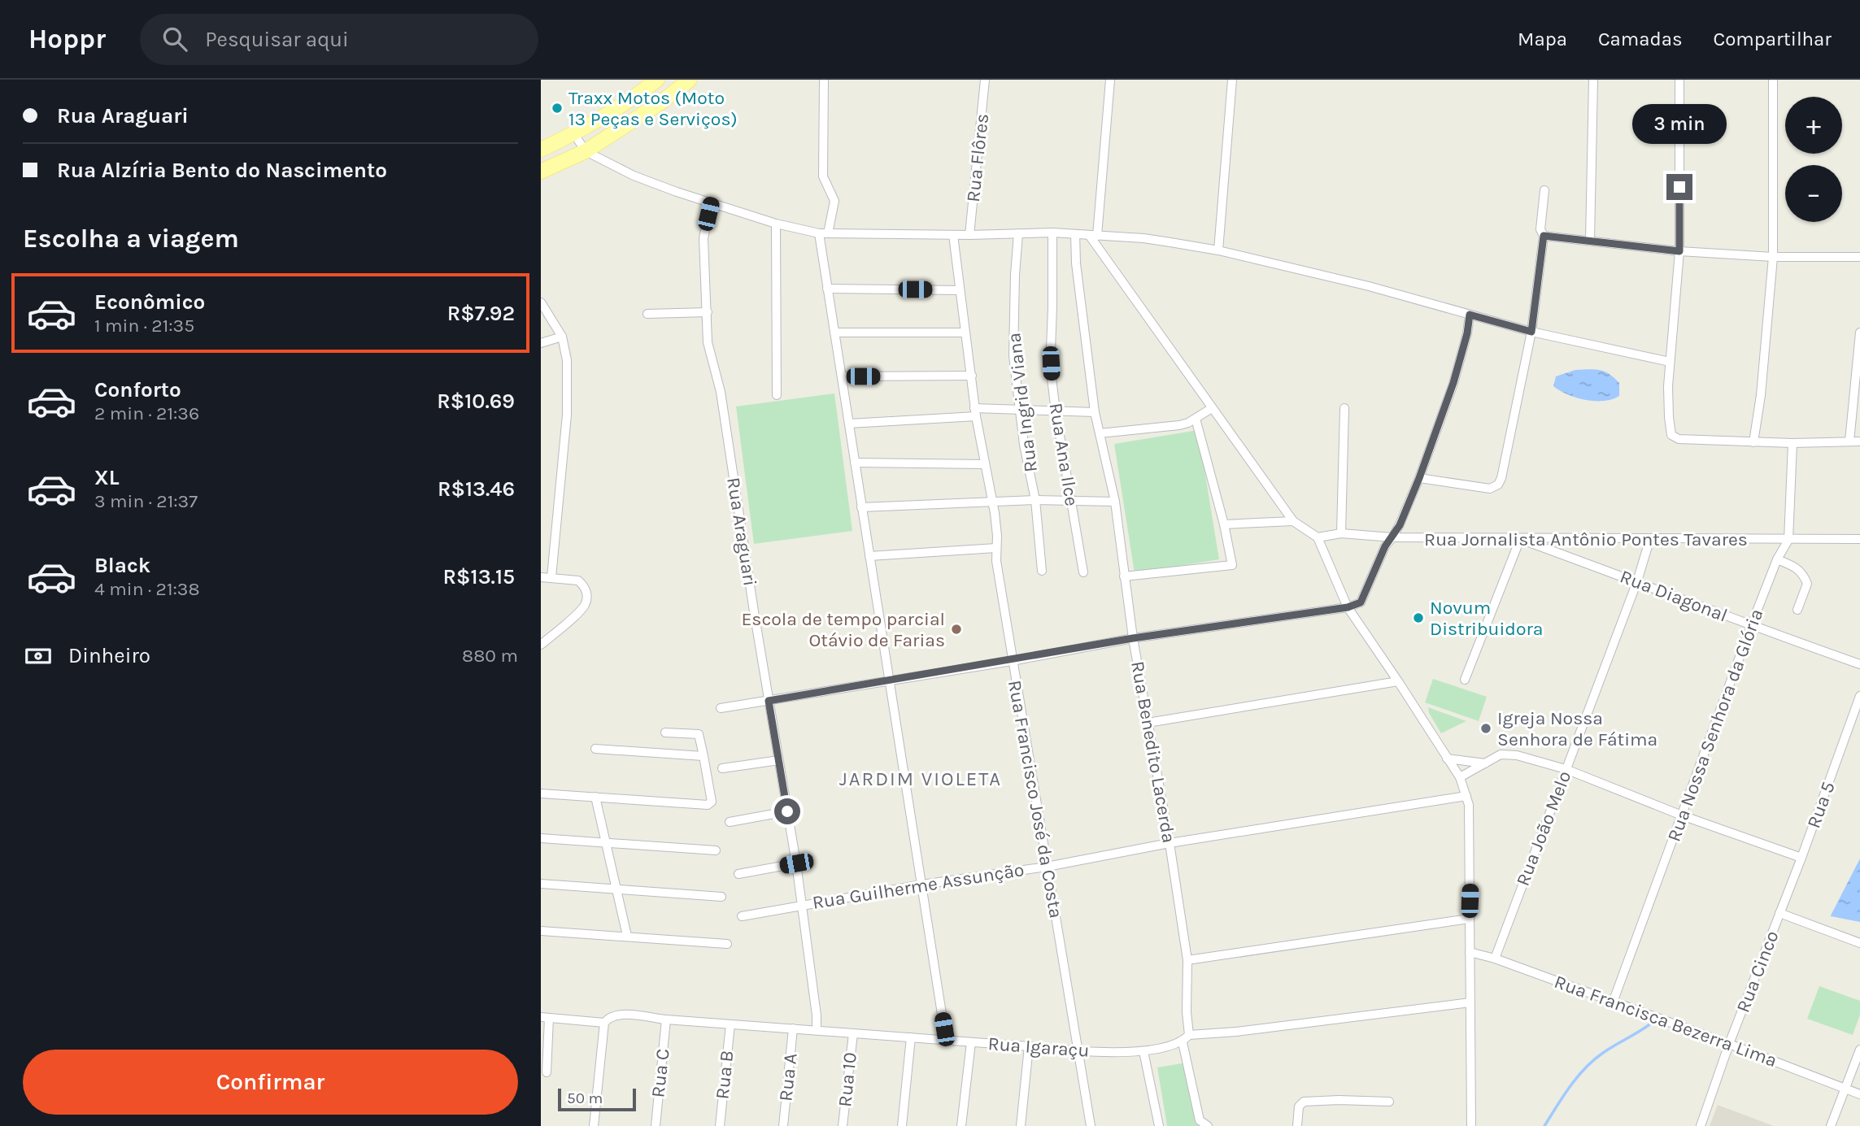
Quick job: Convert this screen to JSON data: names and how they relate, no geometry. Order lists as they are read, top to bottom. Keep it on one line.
{"streets":{"street":["Rua Flôres","Rua Ingrid Viana","Rua Ana Ilce","Rua Araguari","Rua Jornalista Antônio Pontes Tavares","Rua Diagonal","Rua Nossa Senhora da Glória","Rua Benedito Lacerda","Rua Francisco José da Costa","Rua 5","Rua João Melo","Rua Guilherme Assunção","Rua Cinco","Rua Francisca Bezerra Lima","Rua Igaraçu","Rua C","Rua B","Rua A","Rua 10"]},"crossings":[["Rua Araguari","Rua Guilherme Assunção"],["Rua Araguari","Rua Igaraçu"],["Rua Jornalista Antônio Pontes Tavares","Rua Diagonal"],["Rua Jornalista Antônio Pontes Tavares","Rua Nossa Senhora da Glória"],["Rua Jornalista Antônio Pontes Tavares","Rua João Melo"],["Rua Diagonal","Rua Nossa Senhora da Glória"],["Rua Diagonal","Rua João Melo"],["Rua Nossa Senhora da Glória","Rua Francisca Bezerra Lima"],["Rua Benedito Lacerda","Rua Guilherme Assunção"],["Rua Benedito Lacerda","Rua Igaraçu"],["Rua Francisco José da Costa","Rua Guilherme Assunção"],["Rua Francisco José da Costa","Rua Igaraçu"],["Rua 5","Rua Cinco"],["Rua João Melo","Rua Francisca Bezerra Lima"],["Rua Cinco","Rua Francisca Bezerra Lima"],["Rua Igaraçu","Rua C"],["Rua Igaraçu","Rua B"],["Rua Igaraçu","Rua A"],["Rua Igaraçu","Rua 10"]],"districts":["JARDIM VIOLETA"],"places":["Traxx Motos (Moto 13 Peças e Serviços)","Novum Distribuidora","Escola de tempo parcial Otávio de Farias","Igreja Nossa Senhora de Fátima"],"scale_bar":"50 m","page":{"header":"Hoppr","search":"Pesquisar aqui","nav":["Mapa","Camadas","Compartilhar"],"banner":["Rua Araguari","Rua Alzíria Bento do Nascimento"],"map_buttons":["+","−"],"bubble":"3 min","heading":"Escolha a viagem","list":[{"name":"Econômico","note":"1 min · 21:35","value":"R$7.92"},{"name":"Conforto","note":"2 min · 21:36","value":"R$10.69"},{"name":"XL","note":"3 min · 21:37","value":"R$13.46"},{"name":"Black","note":"4 min · 21:38","value":"R$13.15"}],"pay":["Dinheiro","880 m"],"buttons":"Confirmar","scale":"50 m"}}
